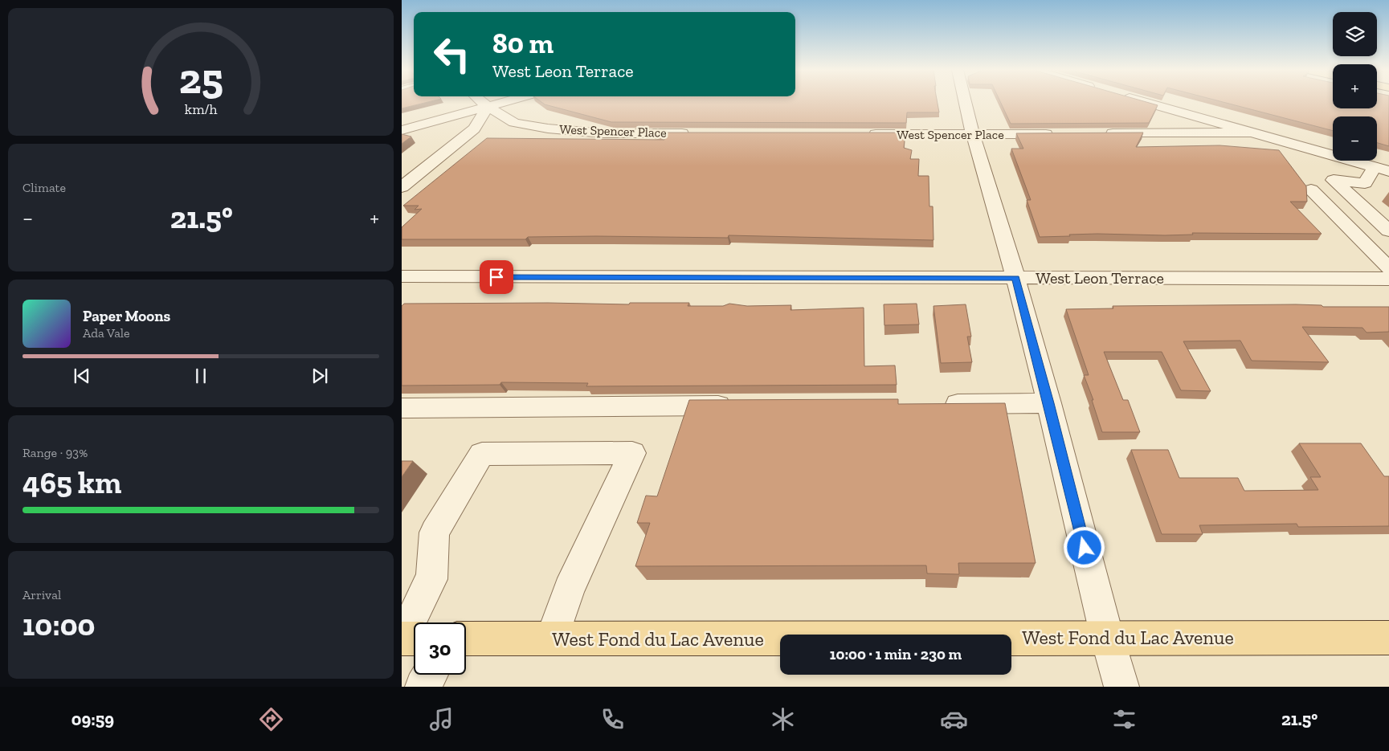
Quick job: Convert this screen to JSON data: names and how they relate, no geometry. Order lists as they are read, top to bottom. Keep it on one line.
{"streets":{"main road":["West Fond du Lac Avenue"],"street":["West Spencer Place","West Leon Terrace"]},"page":{"map_buttons":["+","−"],"turn":["80 m","West Leon Terrace"],"tile":["Climate",["Range · 93%","465 km"],["Arrival","10:00"]],"heat":["−","21.5°","+"],"song":["Paper Moons","Ada Vale"],"limit":"30","trip":"10:00 · 1 min · 230 m","tabs":["09:59","21.5°"],"gauge":["25","km/h"]}}
